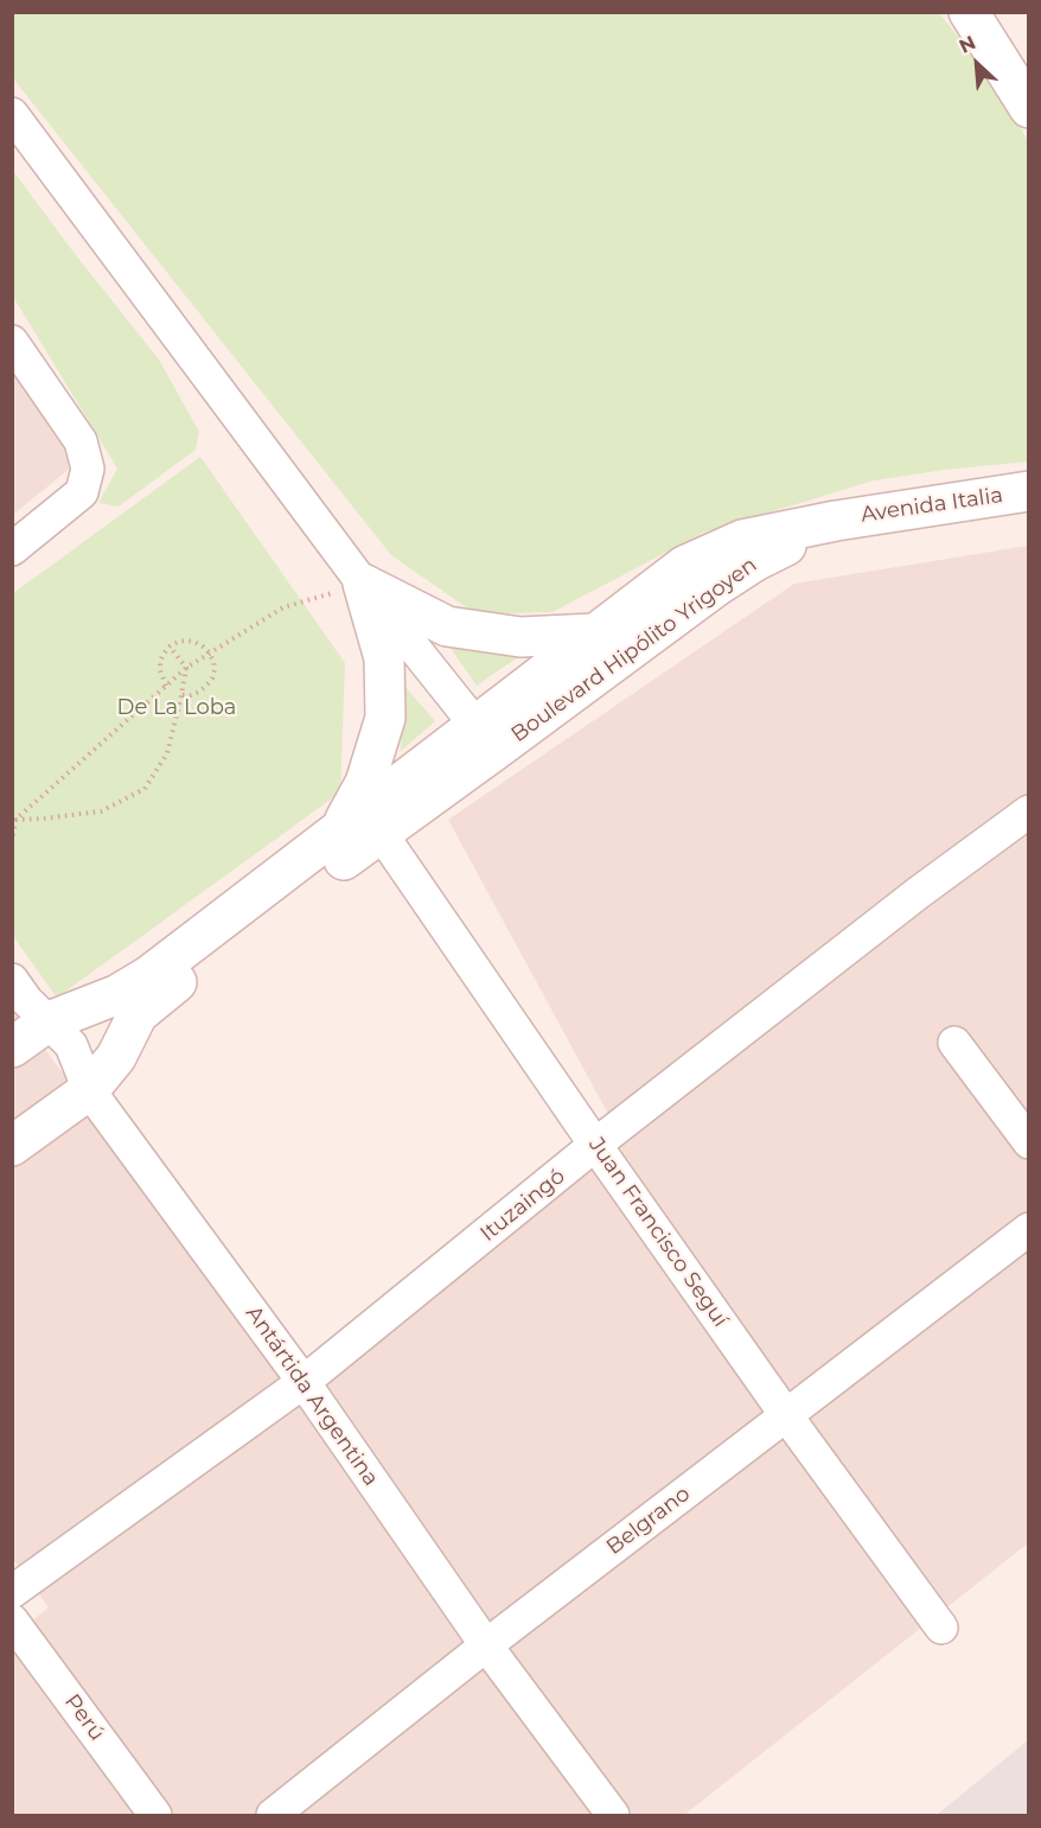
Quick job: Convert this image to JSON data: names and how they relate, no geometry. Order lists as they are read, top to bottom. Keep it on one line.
{"streets":{"main road":["Avenida Italia","Boulevard Hipólito Yrigoyen"],"street":["Ituzaingó","Juan Francisco Seguí","Antártida Argentina","Belgrano","Perú"]},"crossings":[["Avenida Italia","Boulevard Hipólito Yrigoyen"],["Boulevard Hipólito Yrigoyen","Juan Francisco Seguí"],["Boulevard Hipólito Yrigoyen","Antártida Argentina"],["Ituzaingó","Juan Francisco Seguí"],["Ituzaingó","Antártida Argentina"],["Juan Francisco Seguí","Belgrano"],["Antártida Argentina","Belgrano"]],"parks":["De La Loba"],"north":"top left"}
